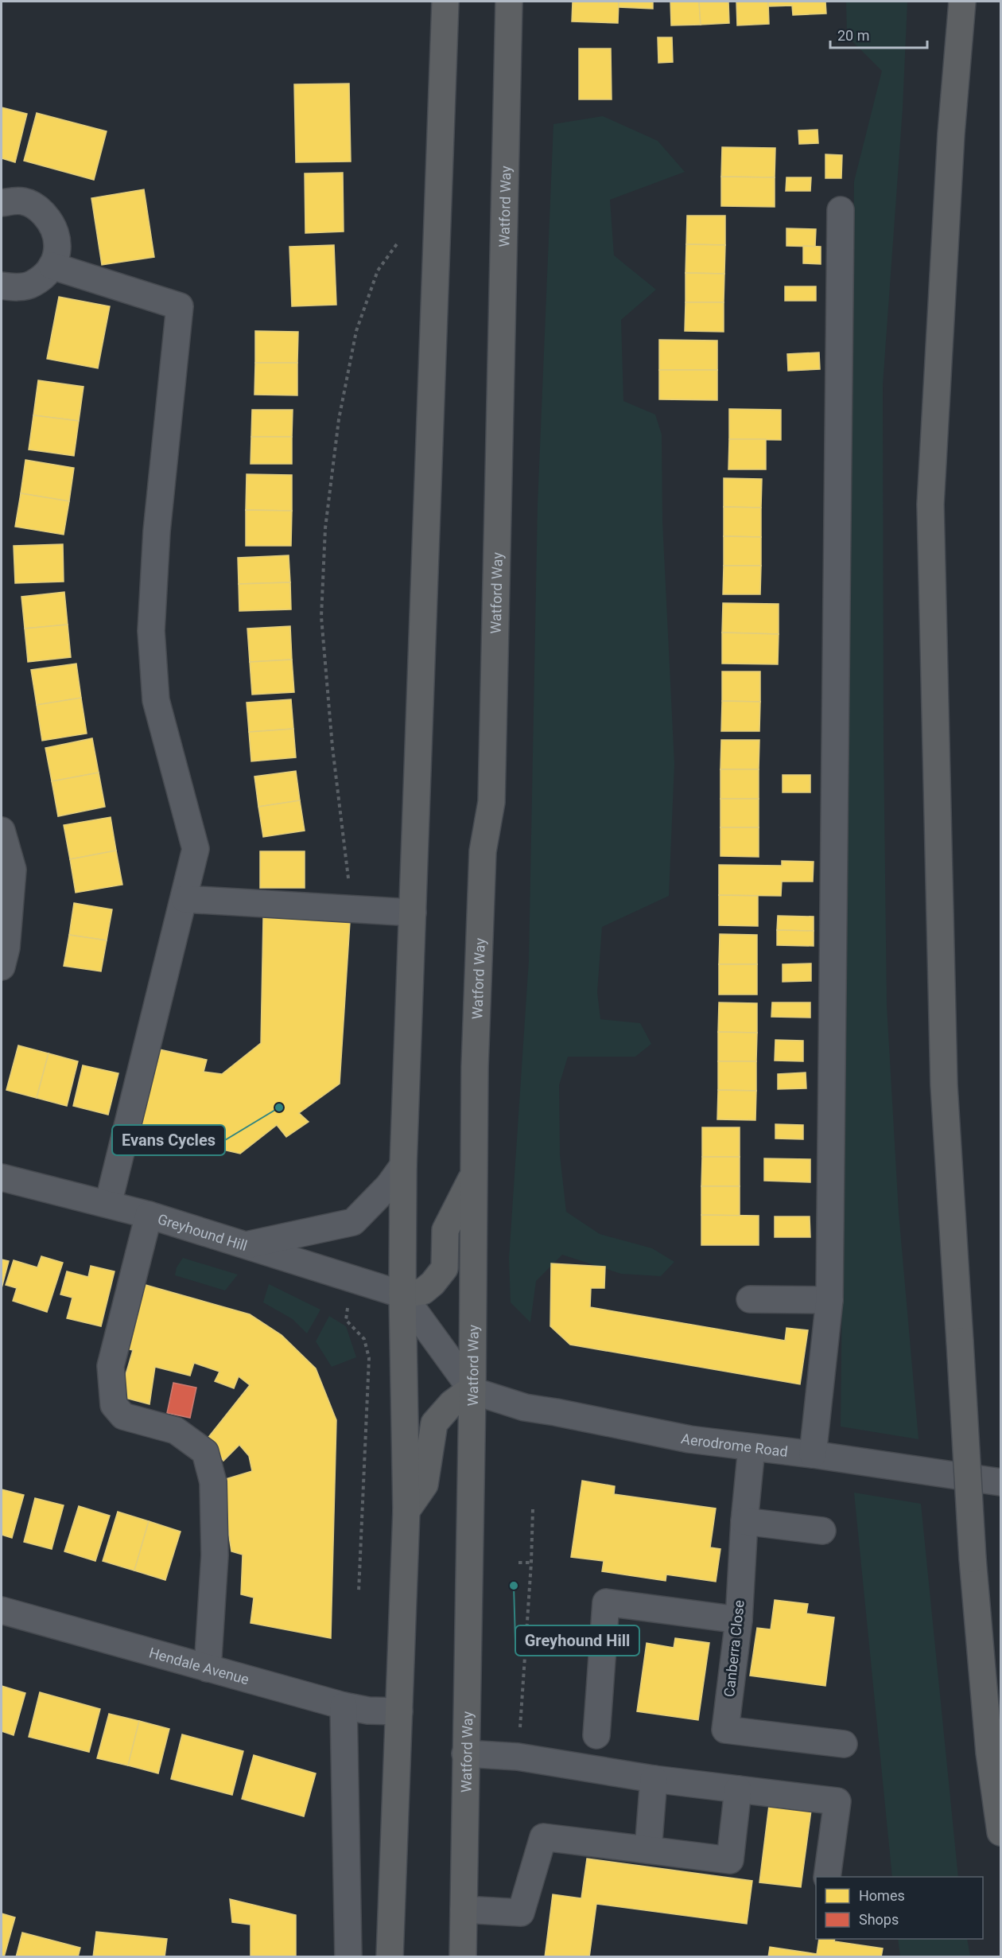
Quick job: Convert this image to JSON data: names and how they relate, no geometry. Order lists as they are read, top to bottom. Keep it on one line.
{"streets":{"highway":["Watford Way"],"street":["Greyhound Hill","Aerodrome Road","Canberra Close","Hendale Avenue"]},"crossings":[["Watford Way","Aerodrome Road"],["Aerodrome Road","Canberra Close"]],"places":["Evans Cycles","Greyhound Hill"],"legend":["Homes","Shops"],"scale_bar":"20 m"}
